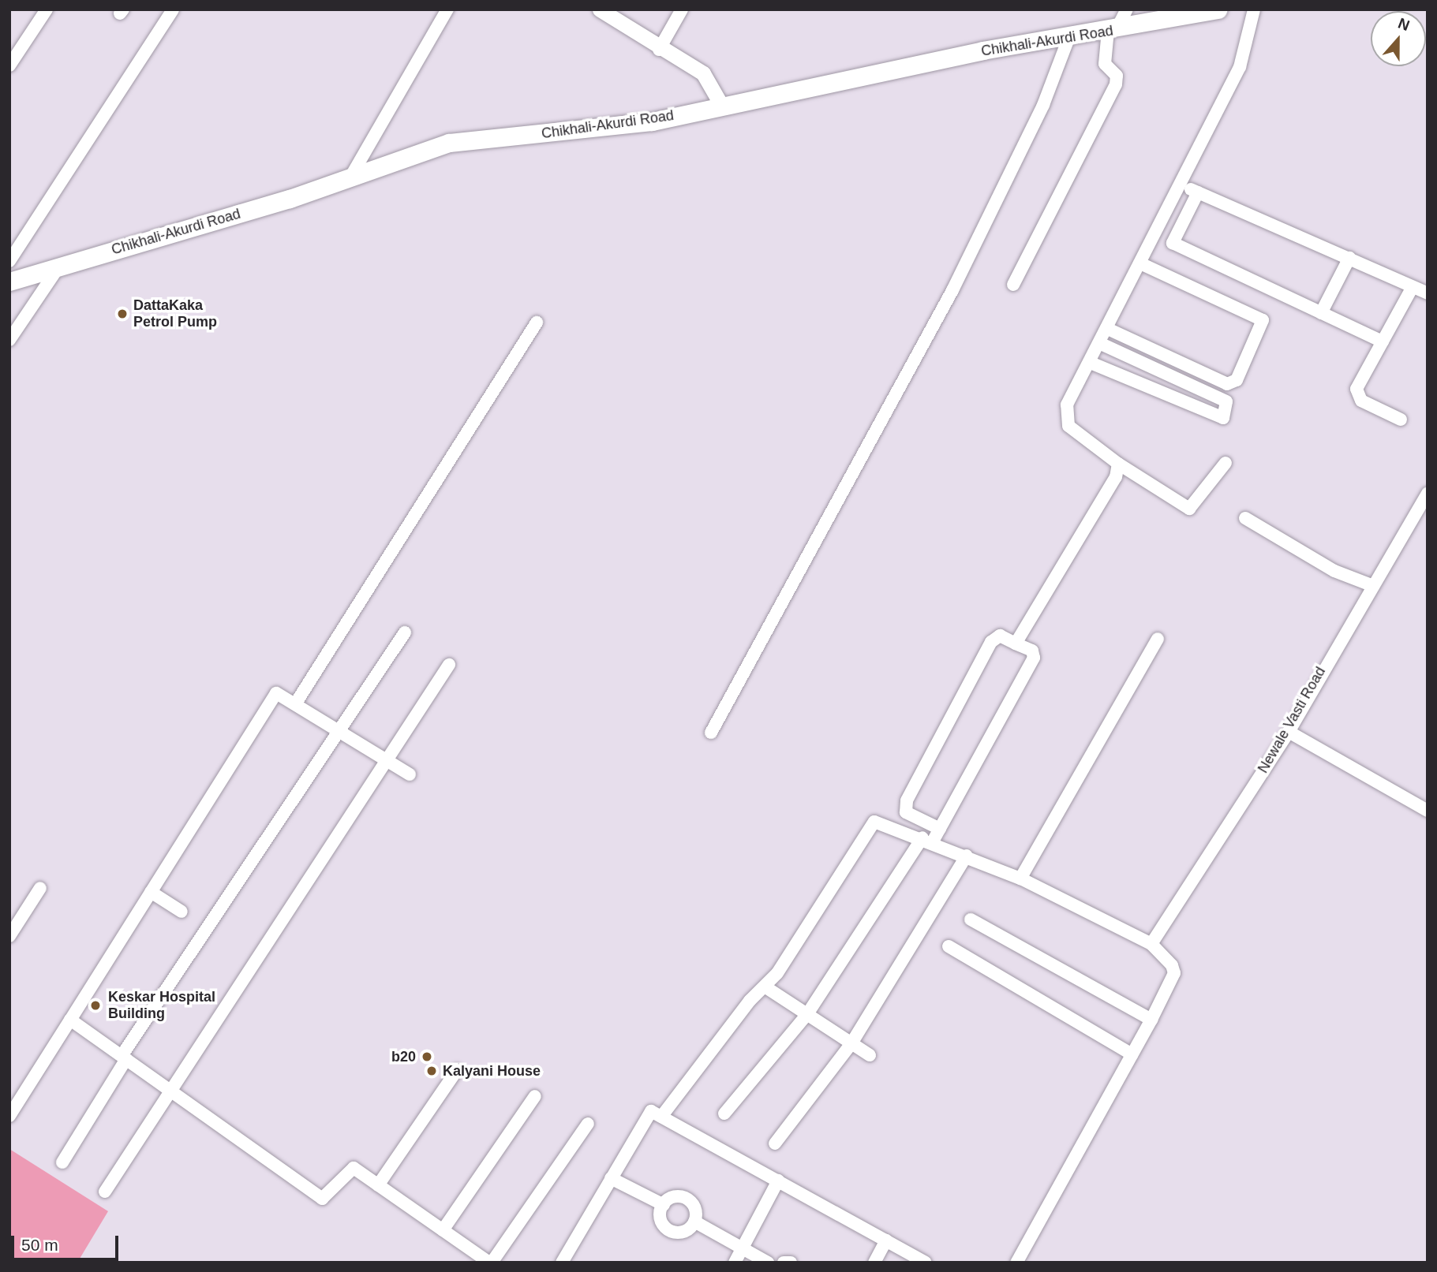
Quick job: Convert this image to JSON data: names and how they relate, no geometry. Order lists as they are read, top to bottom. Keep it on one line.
{"streets":{"main road":["Chikhali-Akurdi Road"],"street":["Newale Vasti Road"]},"places":["DattaKaka Petrol Pump","Keskar Hospital Building","b20","Kalyani House"],"scale_bar":"50 m","north":"top"}
